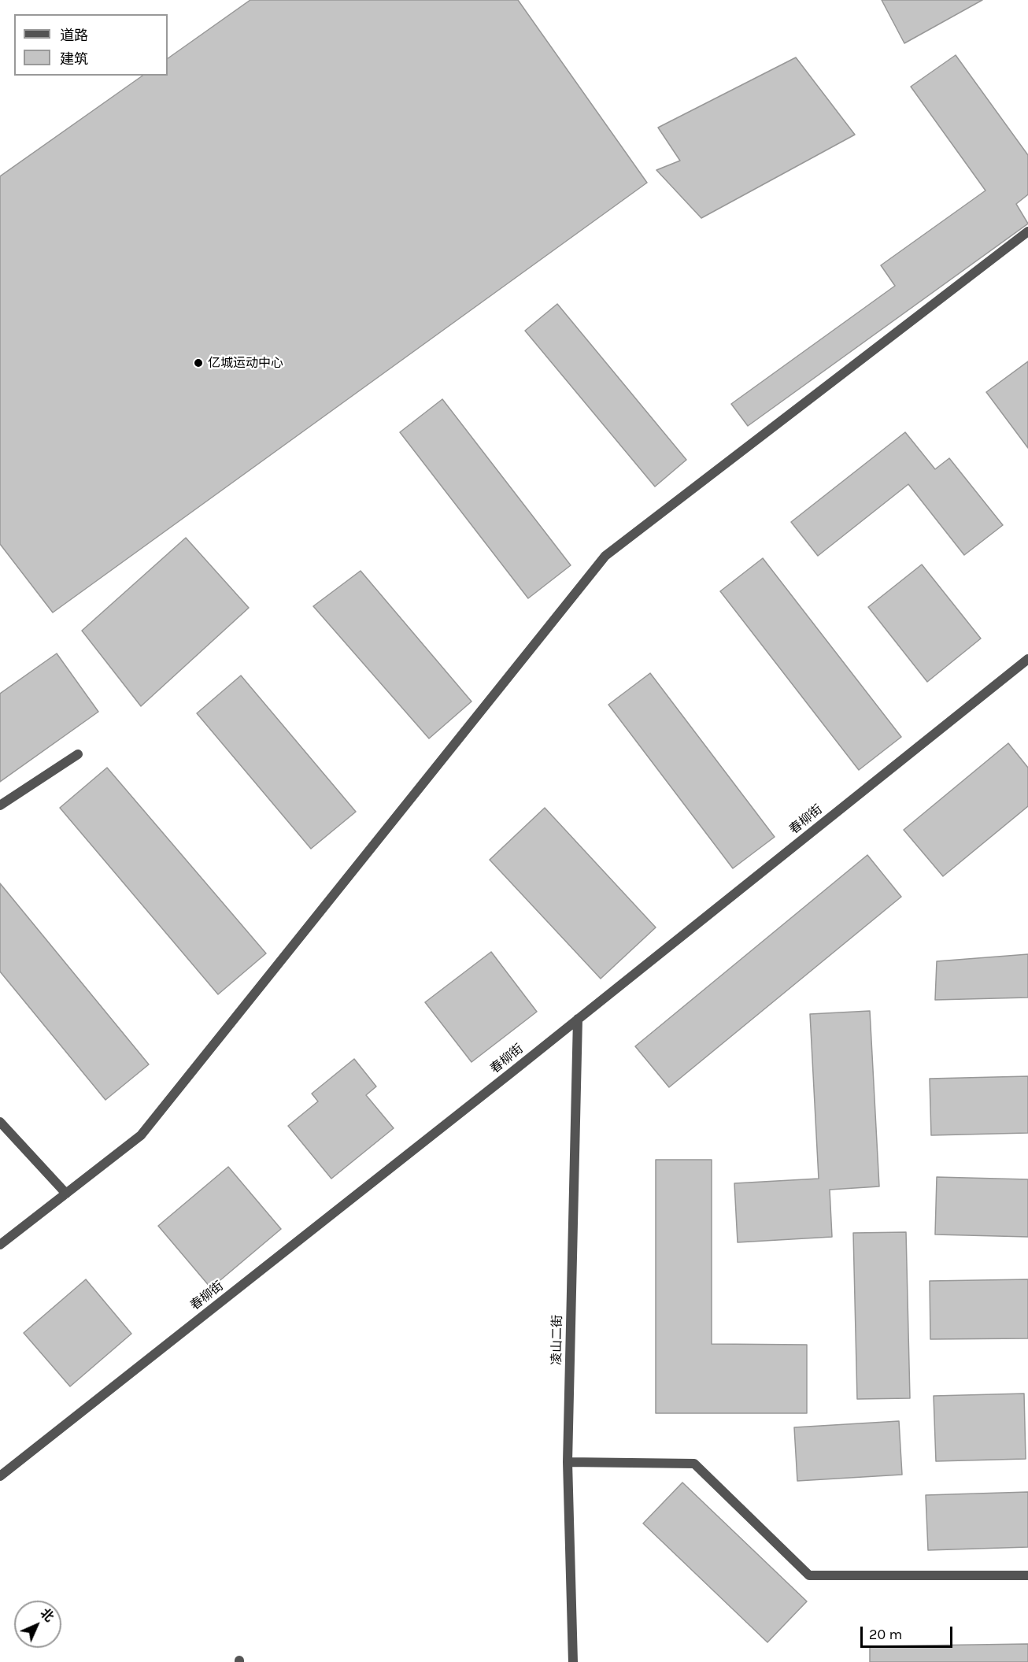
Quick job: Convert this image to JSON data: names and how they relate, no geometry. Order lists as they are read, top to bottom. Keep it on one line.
{"streets":{"street":["春柳街","凌山二街"]},"crossings":[["春柳街","凌山二街"]],"places":["亿城运动中心"],"legend":["道路","建筑"],"scale_bar":"20 m","north":"top right"}
